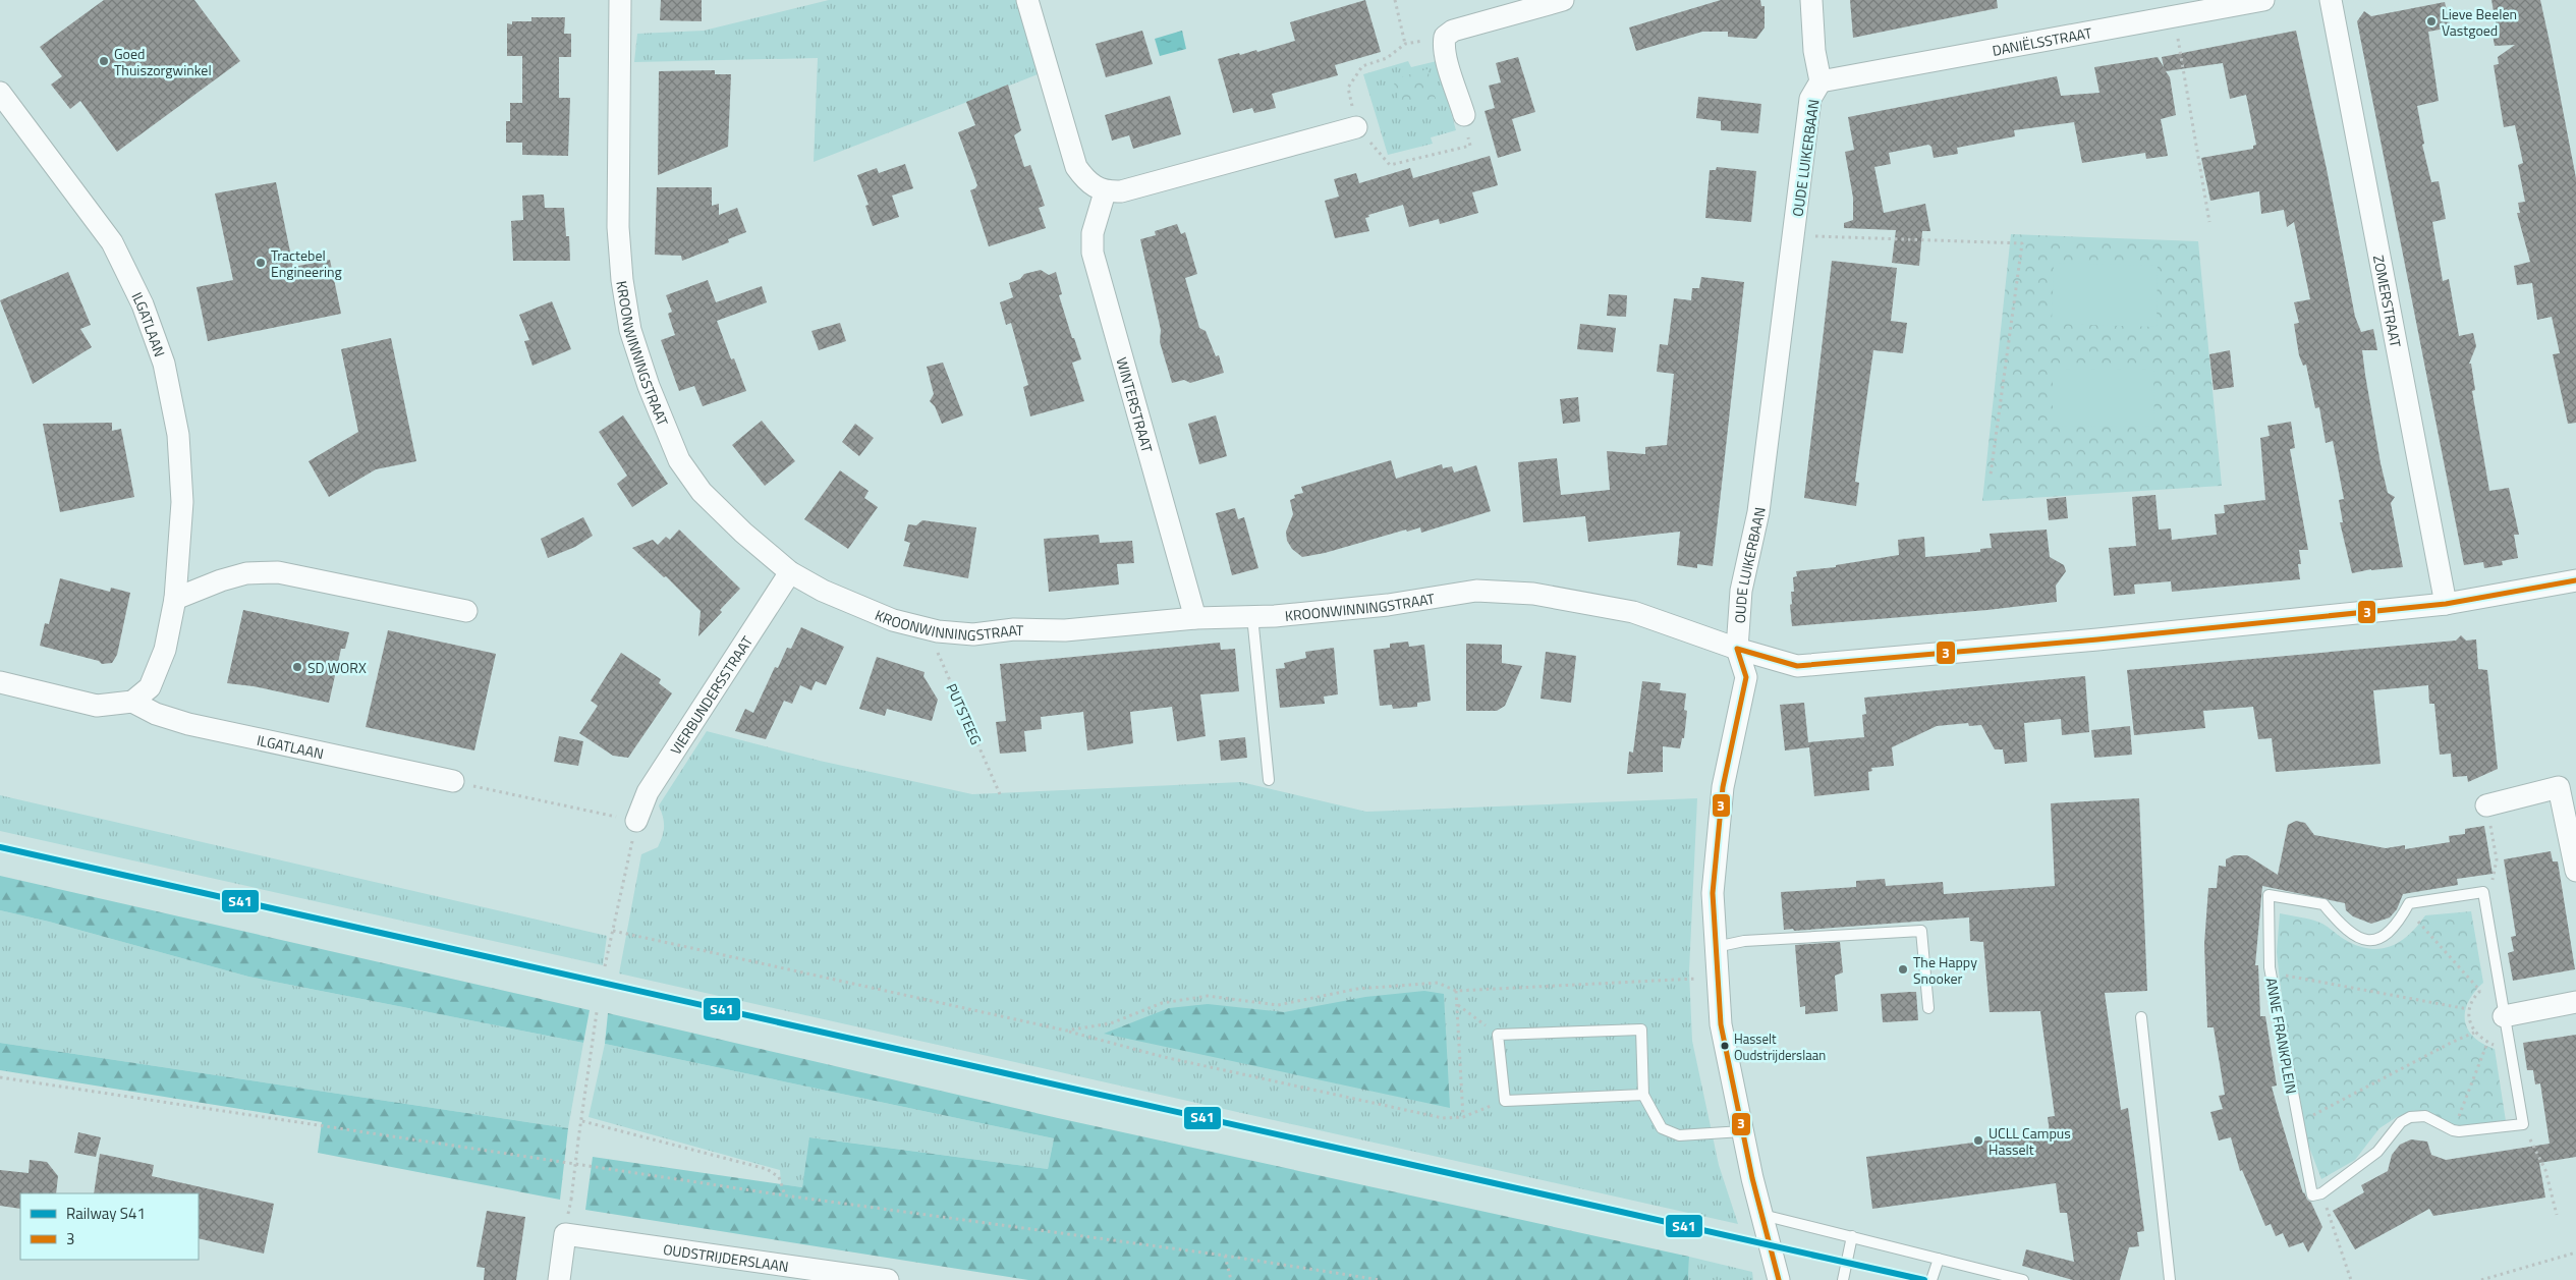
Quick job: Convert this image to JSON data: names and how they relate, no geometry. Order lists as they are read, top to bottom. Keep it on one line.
{"streets":{"street":["DANIËLSSTRAAT","OUDE LUIKERBAAN","ZOMERSTRAAT","ILGATLAAN","KROONWINNINGSTRAAT","WINTERSTRAAT","VIERBUNDERSSTRAAT","OUDSTRIJDERSLAAN"],"lane":["ANNE FRANKPLEIN"],"path":["PUTSTEEG"]},"crossings":[["DANIËLSSTRAAT","OUDE LUIKERBAAN"],["OUDE LUIKERBAAN","KROONWINNINGSTRAAT"],["ZOMERSTRAAT","KROONWINNINGSTRAAT"],["KROONWINNINGSTRAAT","WINTERSTRAAT"],["KROONWINNINGSTRAAT","VIERBUNDERSSTRAAT"],["KROONWINNINGSTRAAT","PUTSTEEG"]],"places":["Lieve Beelen Vastgoed","Goed Thuiszorgwinkel","Tractebel Engineering","SD WORX","The Happy Snooker","Hasselt Oudstrijderslaan","UCLL Campus Hasselt"],"lines":["transit line 3","rail line S41"],"legend":["Railway S41","3"]}
